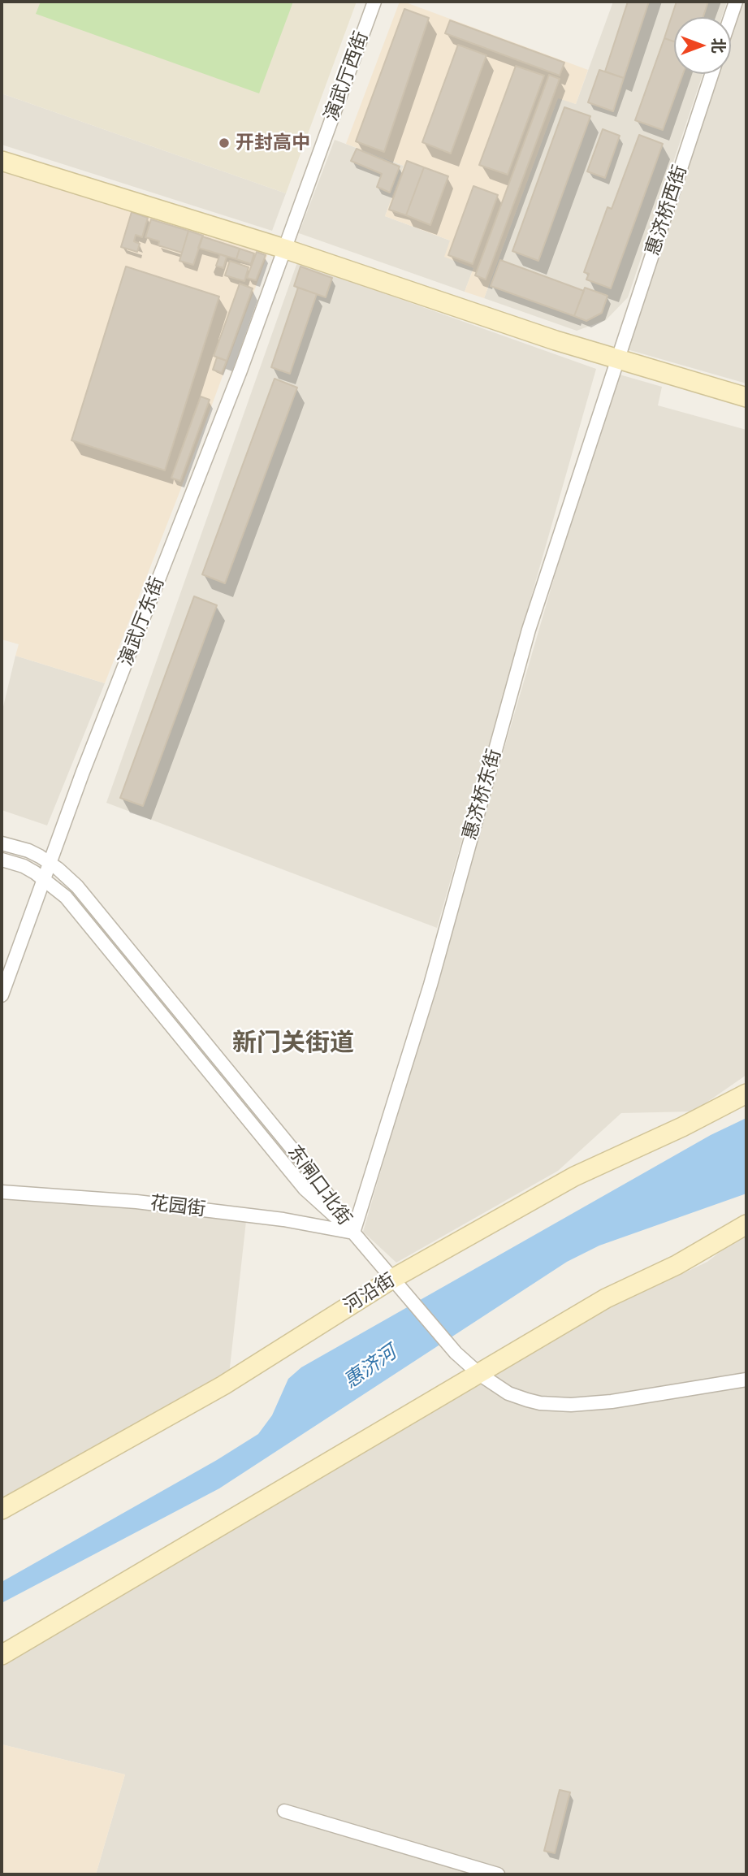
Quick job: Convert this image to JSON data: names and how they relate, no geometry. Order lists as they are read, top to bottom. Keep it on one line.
{"streets":{"street":["演武厅西街","惠济桥西街","演武厅东街","惠济桥东街","东闸口北街","花园街","河沿街"]},"crossings":[["演武厅西街","演武厅东街"],["惠济桥西街","惠济桥东街"],["演武厅东街","东闸口北街"],["惠济桥东街","东闸口北街"],["惠济桥东街","花园街"],["东闸口北街","花园街"]],"districts":["新门关街道"],"water":["惠济河"],"places":["开封高中"],"north":"right"}
